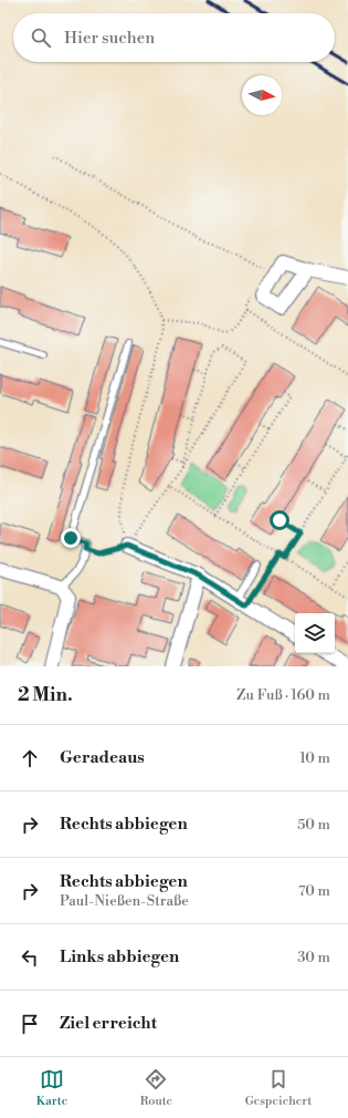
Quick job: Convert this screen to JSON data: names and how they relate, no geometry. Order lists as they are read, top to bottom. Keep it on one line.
{"north":"right","page":{"search":"Hier suchen","heading":["2 Min.","Zu Fuß · 160 m"],"list":[["Geradeaus","10 m"],["Rechts abbiegen","50 m"],["Rechts abbiegen","Paul-Nießen-Straße","70 m"],["Links abbiegen","30 m"],"Ziel erreicht"],"nav":["Karte","Route","Gespeichert"]}}
